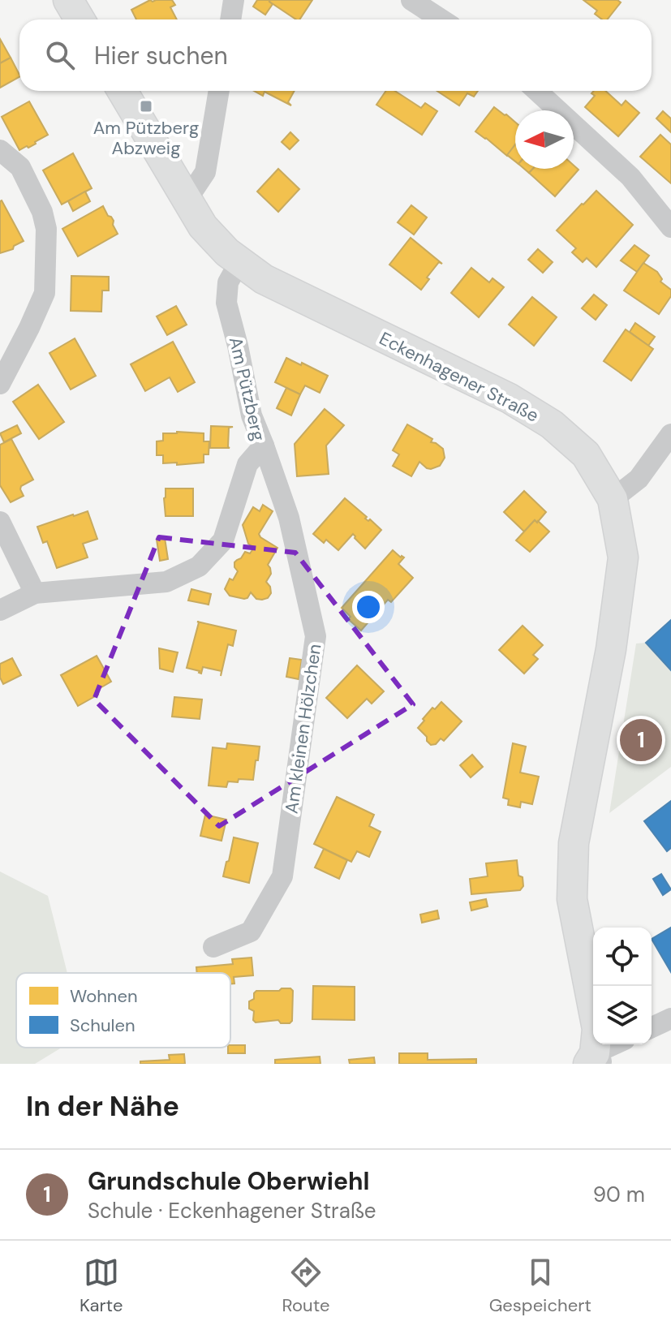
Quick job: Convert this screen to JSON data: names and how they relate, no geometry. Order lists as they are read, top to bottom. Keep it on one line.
{"streets":{"main road":["Eckenhagener Straße"],"street":["Am Pützberg","Am kleinen Hölzchen"]},"crossings":[["Eckenhagener Straße","Am Pützberg"],["Am Pützberg","Am kleinen Hölzchen"]],"places":{"transit":["Am Pützberg Abzweig"]},"legend":["Wohnen","Schulen"],"north":"left","page":{"search":"Hier suchen","pins":"1","heading":"In der Nähe","list":[{"mark":"1","name":"Grundschule Oberwiehl","note":"Schule · Eckenhagener Straße","value":"90 m"}],"nav":["Karte","Route","Gespeichert"]}}
